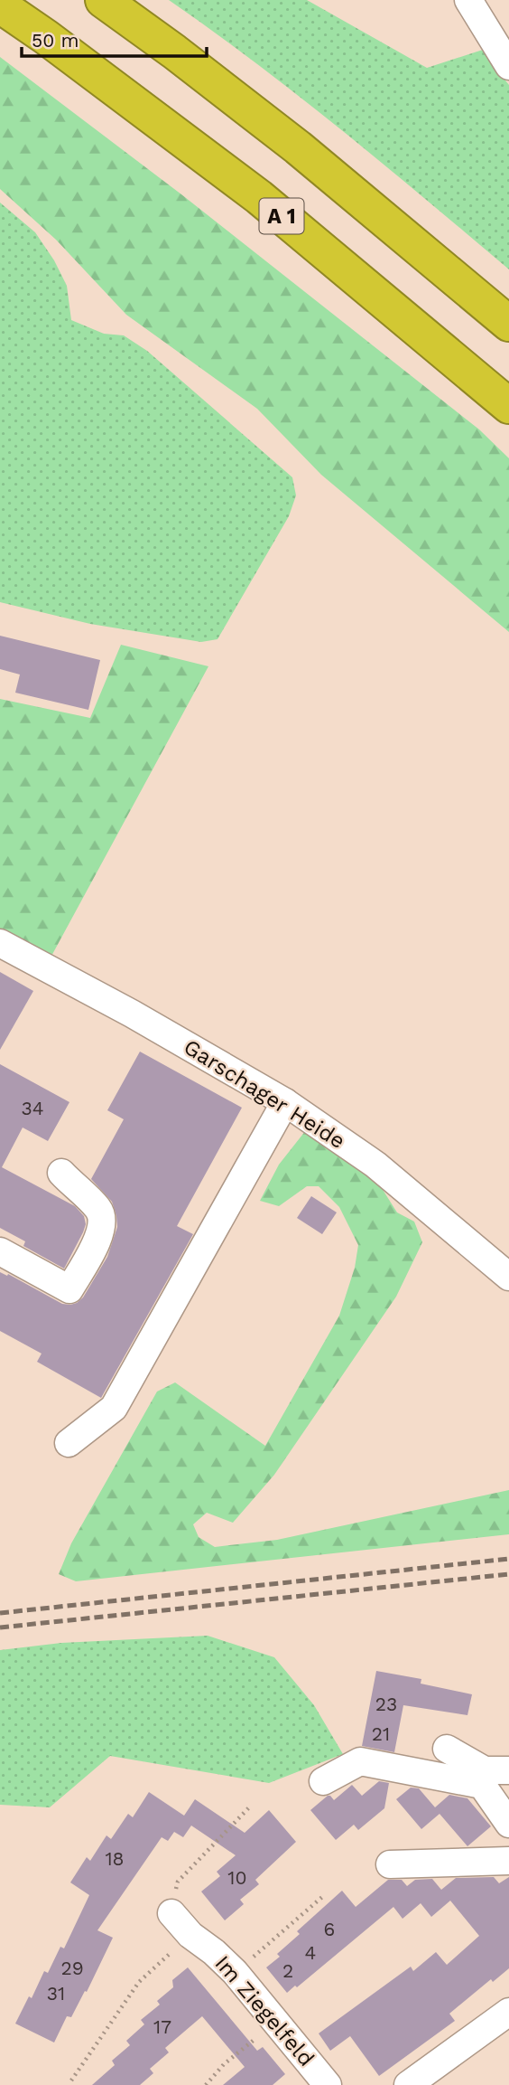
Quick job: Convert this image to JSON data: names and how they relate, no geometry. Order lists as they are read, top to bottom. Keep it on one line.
{"streets":{"highway":["A 1"],"street":["Garschager Heide","Im Ziegelfeld"]},"house_numbers":["34","23","21","18","10","6","4","29","2","31","17"],"scale_bar":"50 m"}
